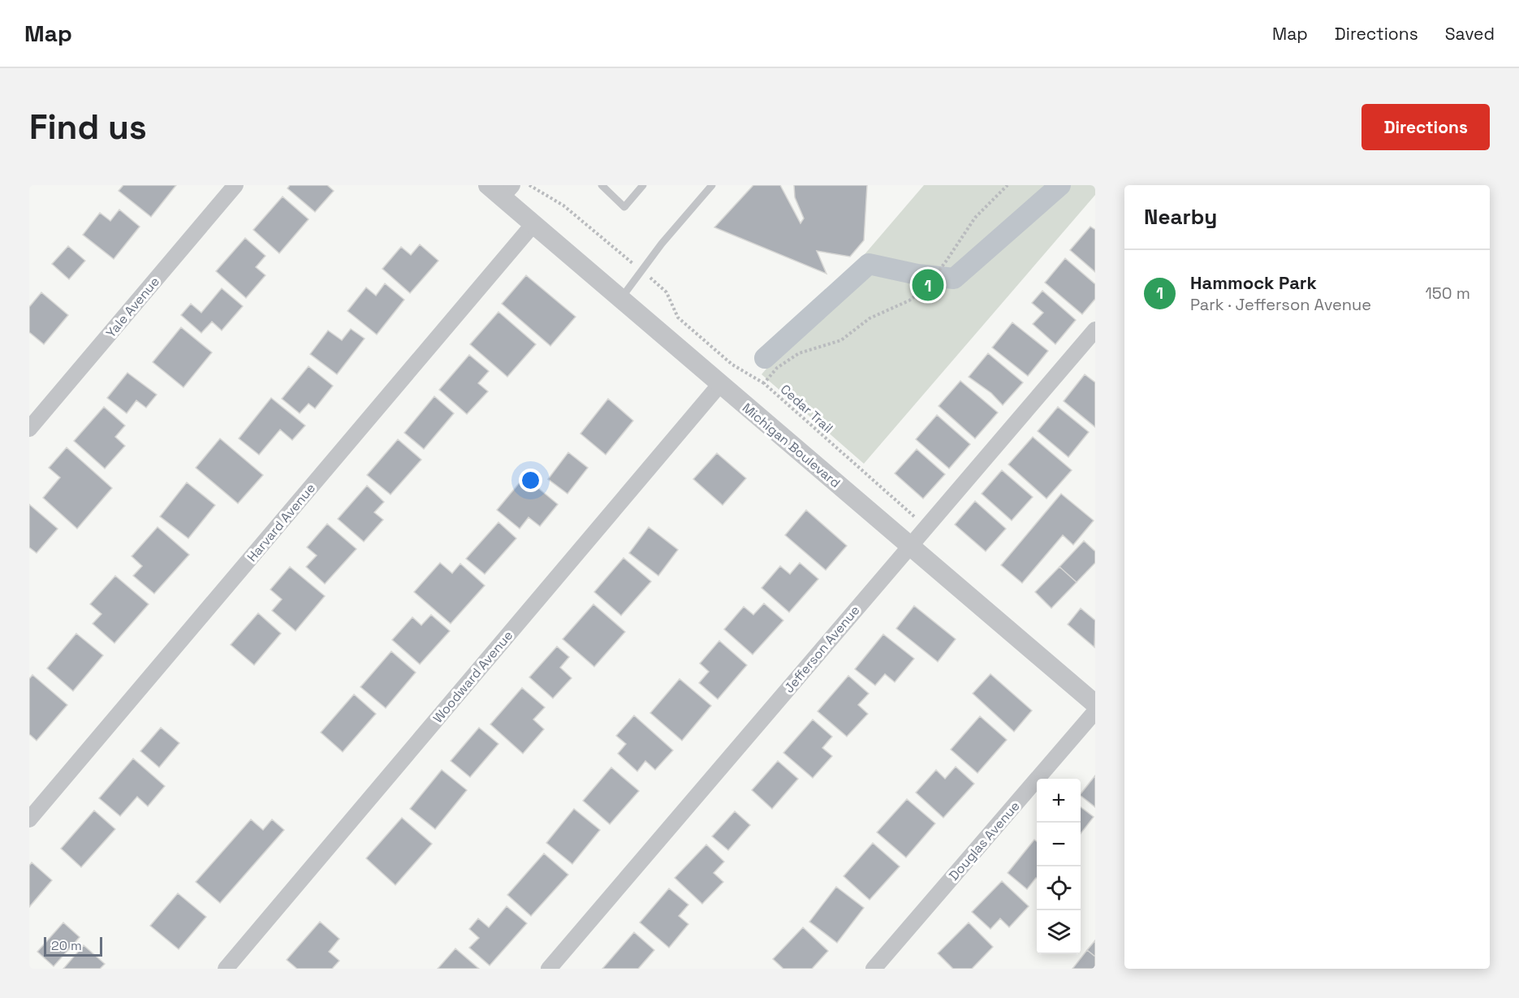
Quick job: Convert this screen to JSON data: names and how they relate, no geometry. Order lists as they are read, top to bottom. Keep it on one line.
{"streets":{"street":["Yale Avenue","Michigan Boulevard","Harvard Avenue","Jefferson Avenue","Woodward Avenue","Douglas Avenue"],"path":["Cedar Trail"]},"crossings":[["Cedar Trail","Jefferson Avenue"],["Michigan Boulevard","Harvard Avenue"],["Michigan Boulevard","Jefferson Avenue"],["Michigan Boulevard","Woodward Avenue"]],"scale_bar":"20 m","page":{"header":"Map","nav":["Map","Directions","Saved"],"buttons":"Directions","title":"Find us","heading":"Nearby","list":[{"mark":"1","name":"Hammock Park","note":"Park · Jefferson Avenue","value":"150 m"}],"pins":"1","map_buttons":["+","−"],"scale":"20 m"}}
